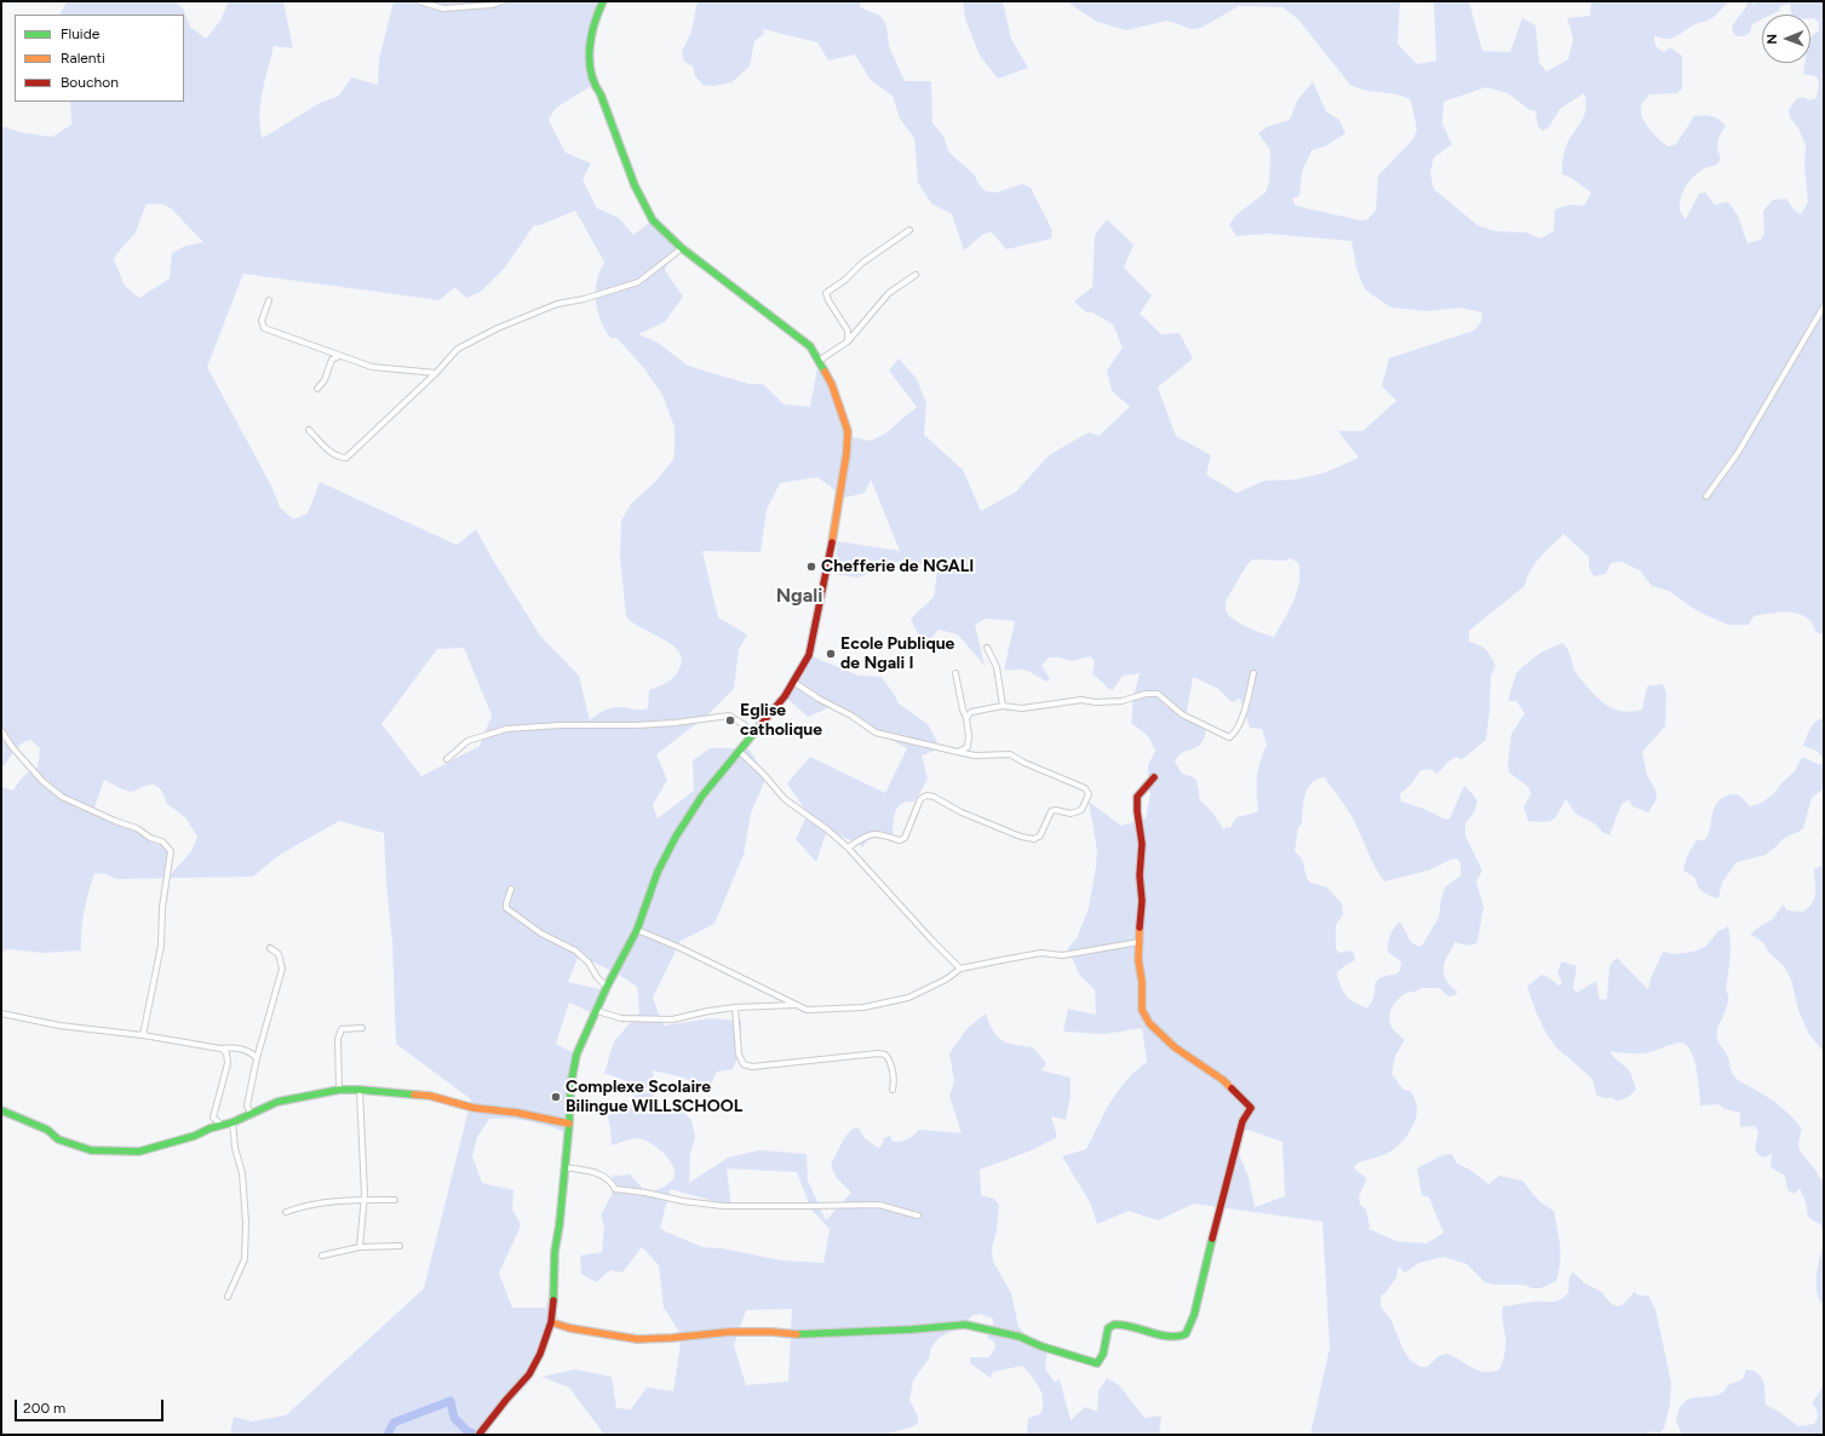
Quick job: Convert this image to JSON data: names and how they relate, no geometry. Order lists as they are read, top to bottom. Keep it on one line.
{"districts":["Ngali"],"places":["Chefferie de NGALI","Ecole Publique de Ngali I","Eglise catholique","Complexe Scolaire Bilingue WILLSCHOOL"],"legend":["Fluide","Ralenti","Bouchon"],"scale_bar":"200 m","north":"left"}
